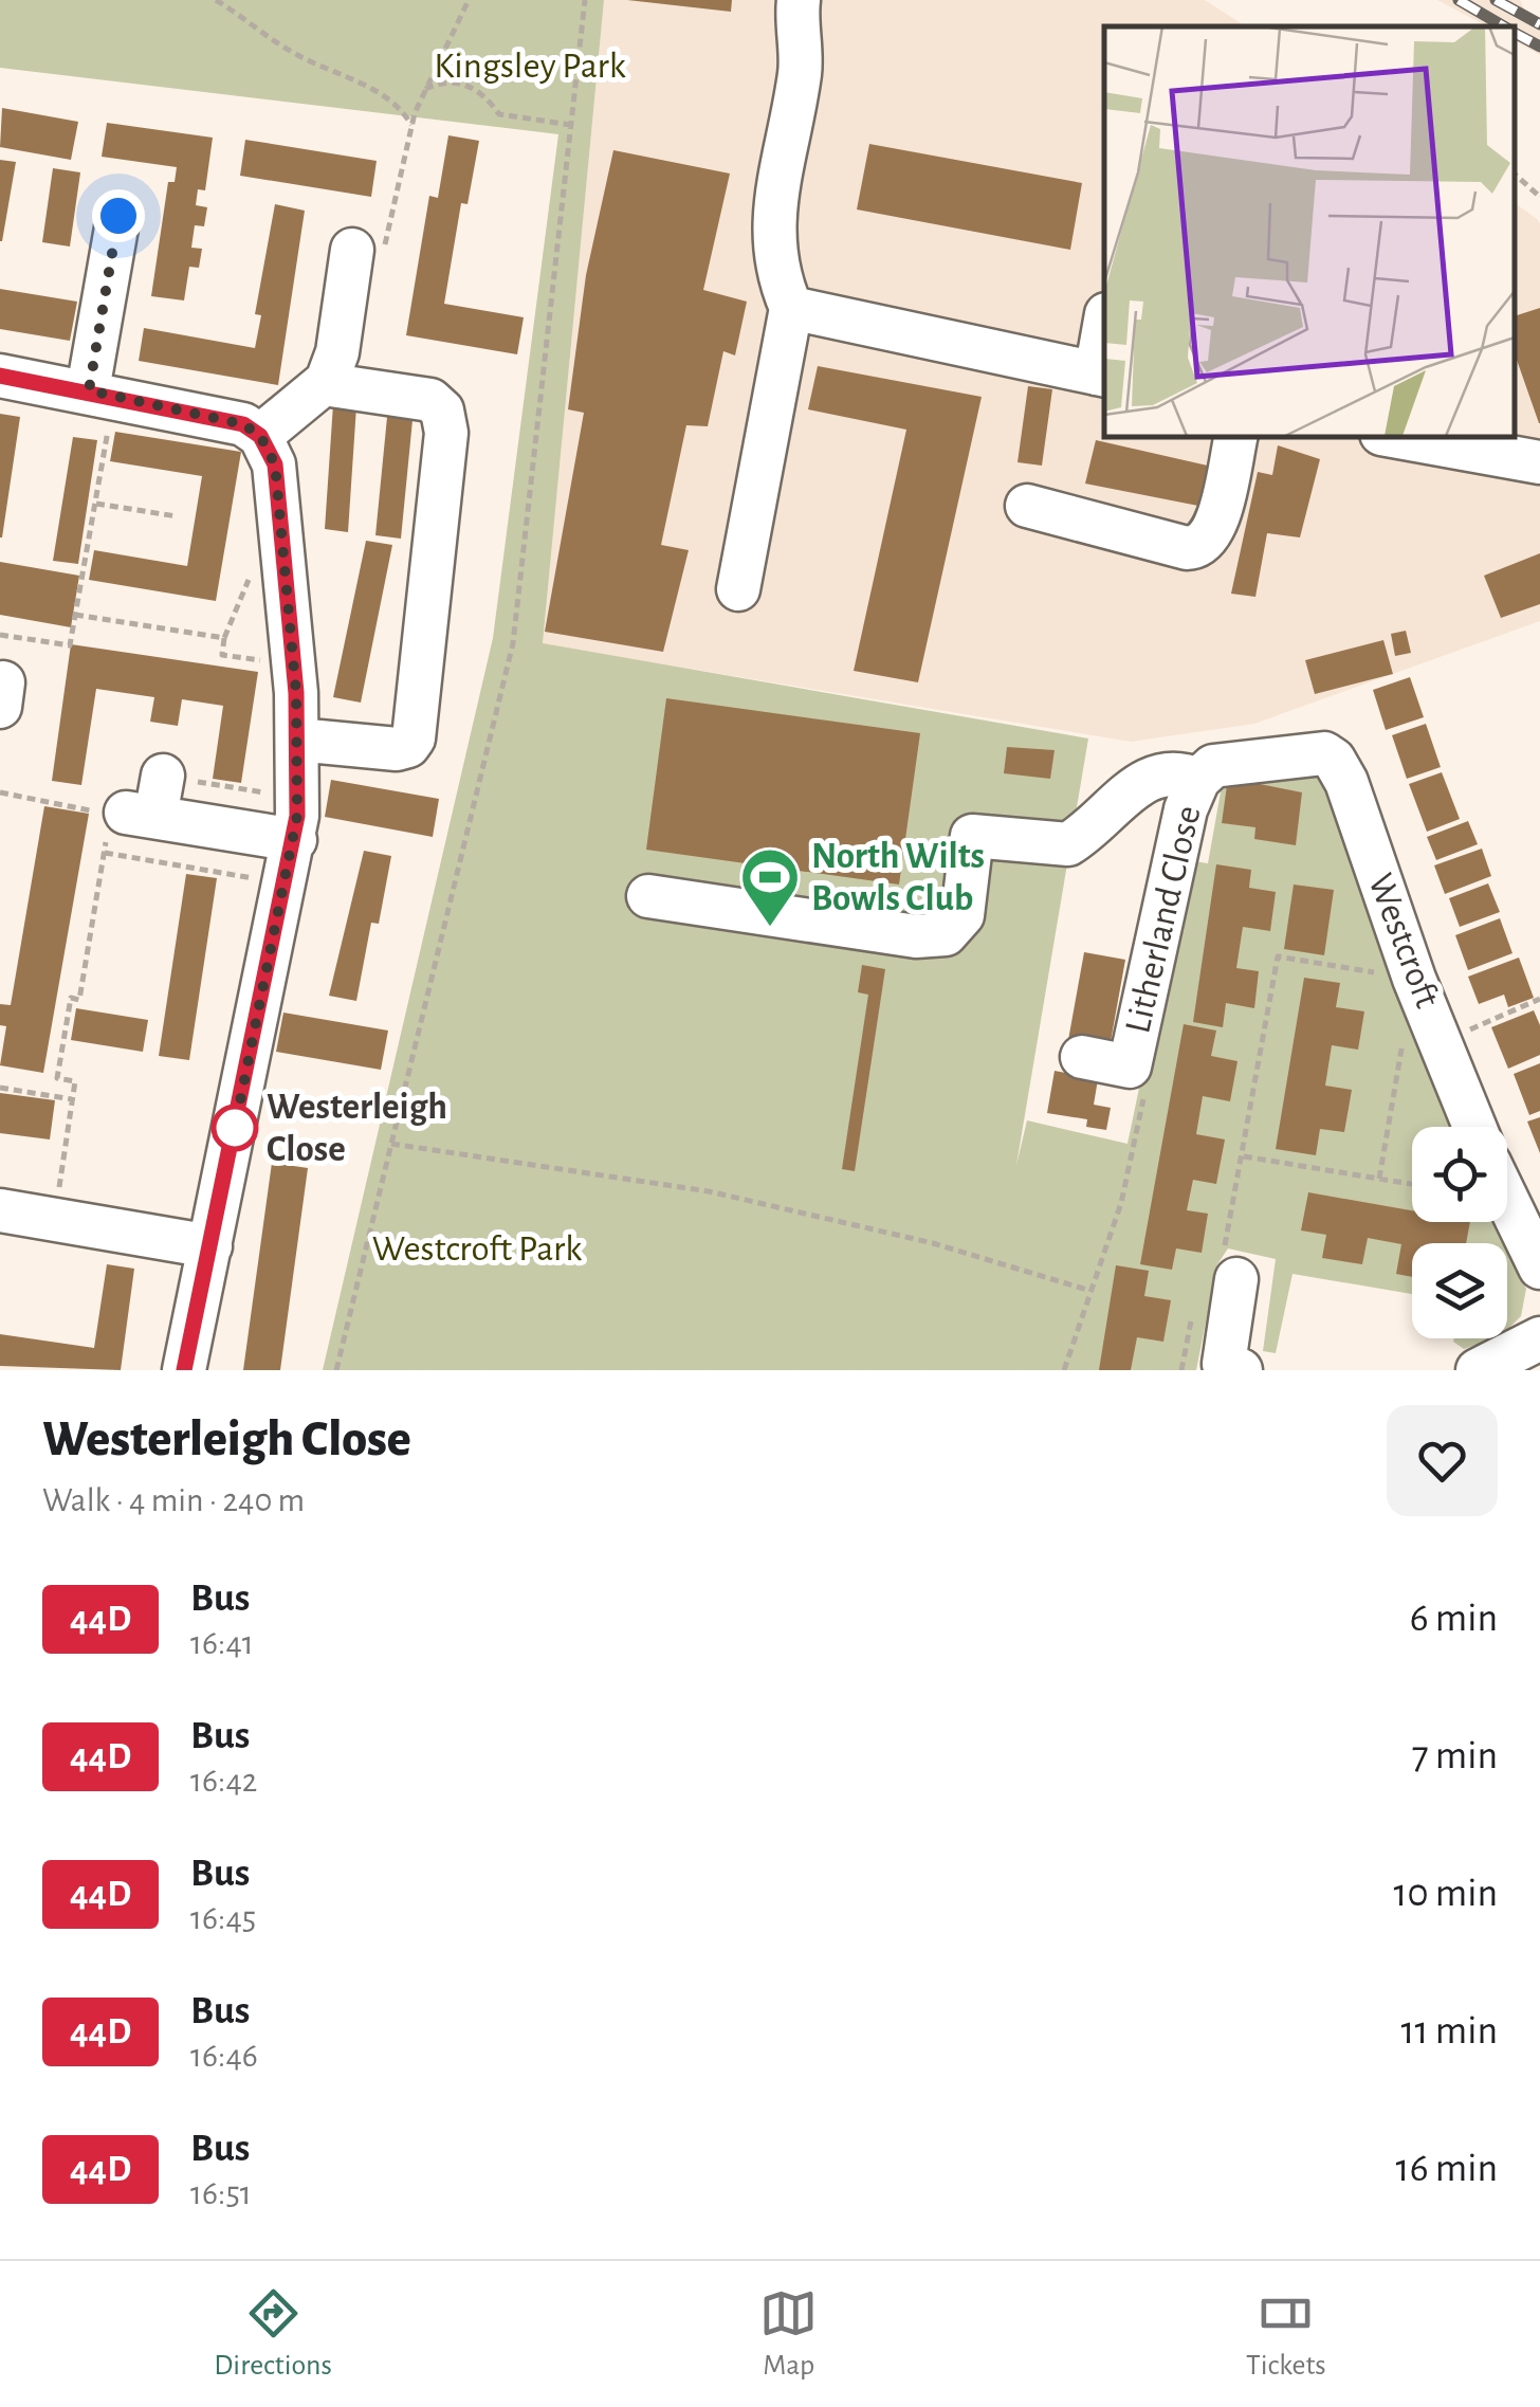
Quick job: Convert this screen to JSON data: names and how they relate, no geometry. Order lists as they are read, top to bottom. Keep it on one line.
{"streets":{"street":["Litherland Close","Westcroft"]},"crossings":[["Litherland Close","Westcroft"]],"parks":["Kingsley Park","Westcroft Park"],"places":{"sports":["North Wilts Bowls Club"],"other":["Westerleigh Close"]},"lines":["bus line 44D"],"page":{"heading":["Westerleigh Close","Walk · 4 min · 240 m"],"list":[{"mark":"44D","name":"Bus","note":"16:41","value":"6 min"},{"mark":"44D","name":"Bus","note":"16:42","value":"7 min"},{"mark":"44D","name":"Bus","note":"16:45","value":"10 min"},{"mark":"44D","name":"Bus","note":"16:46","value":"11 min"},{"mark":"44D","name":"Bus","note":"16:51","value":"16 min"}],"tabs":["Directions","Map","Tickets"]}}
